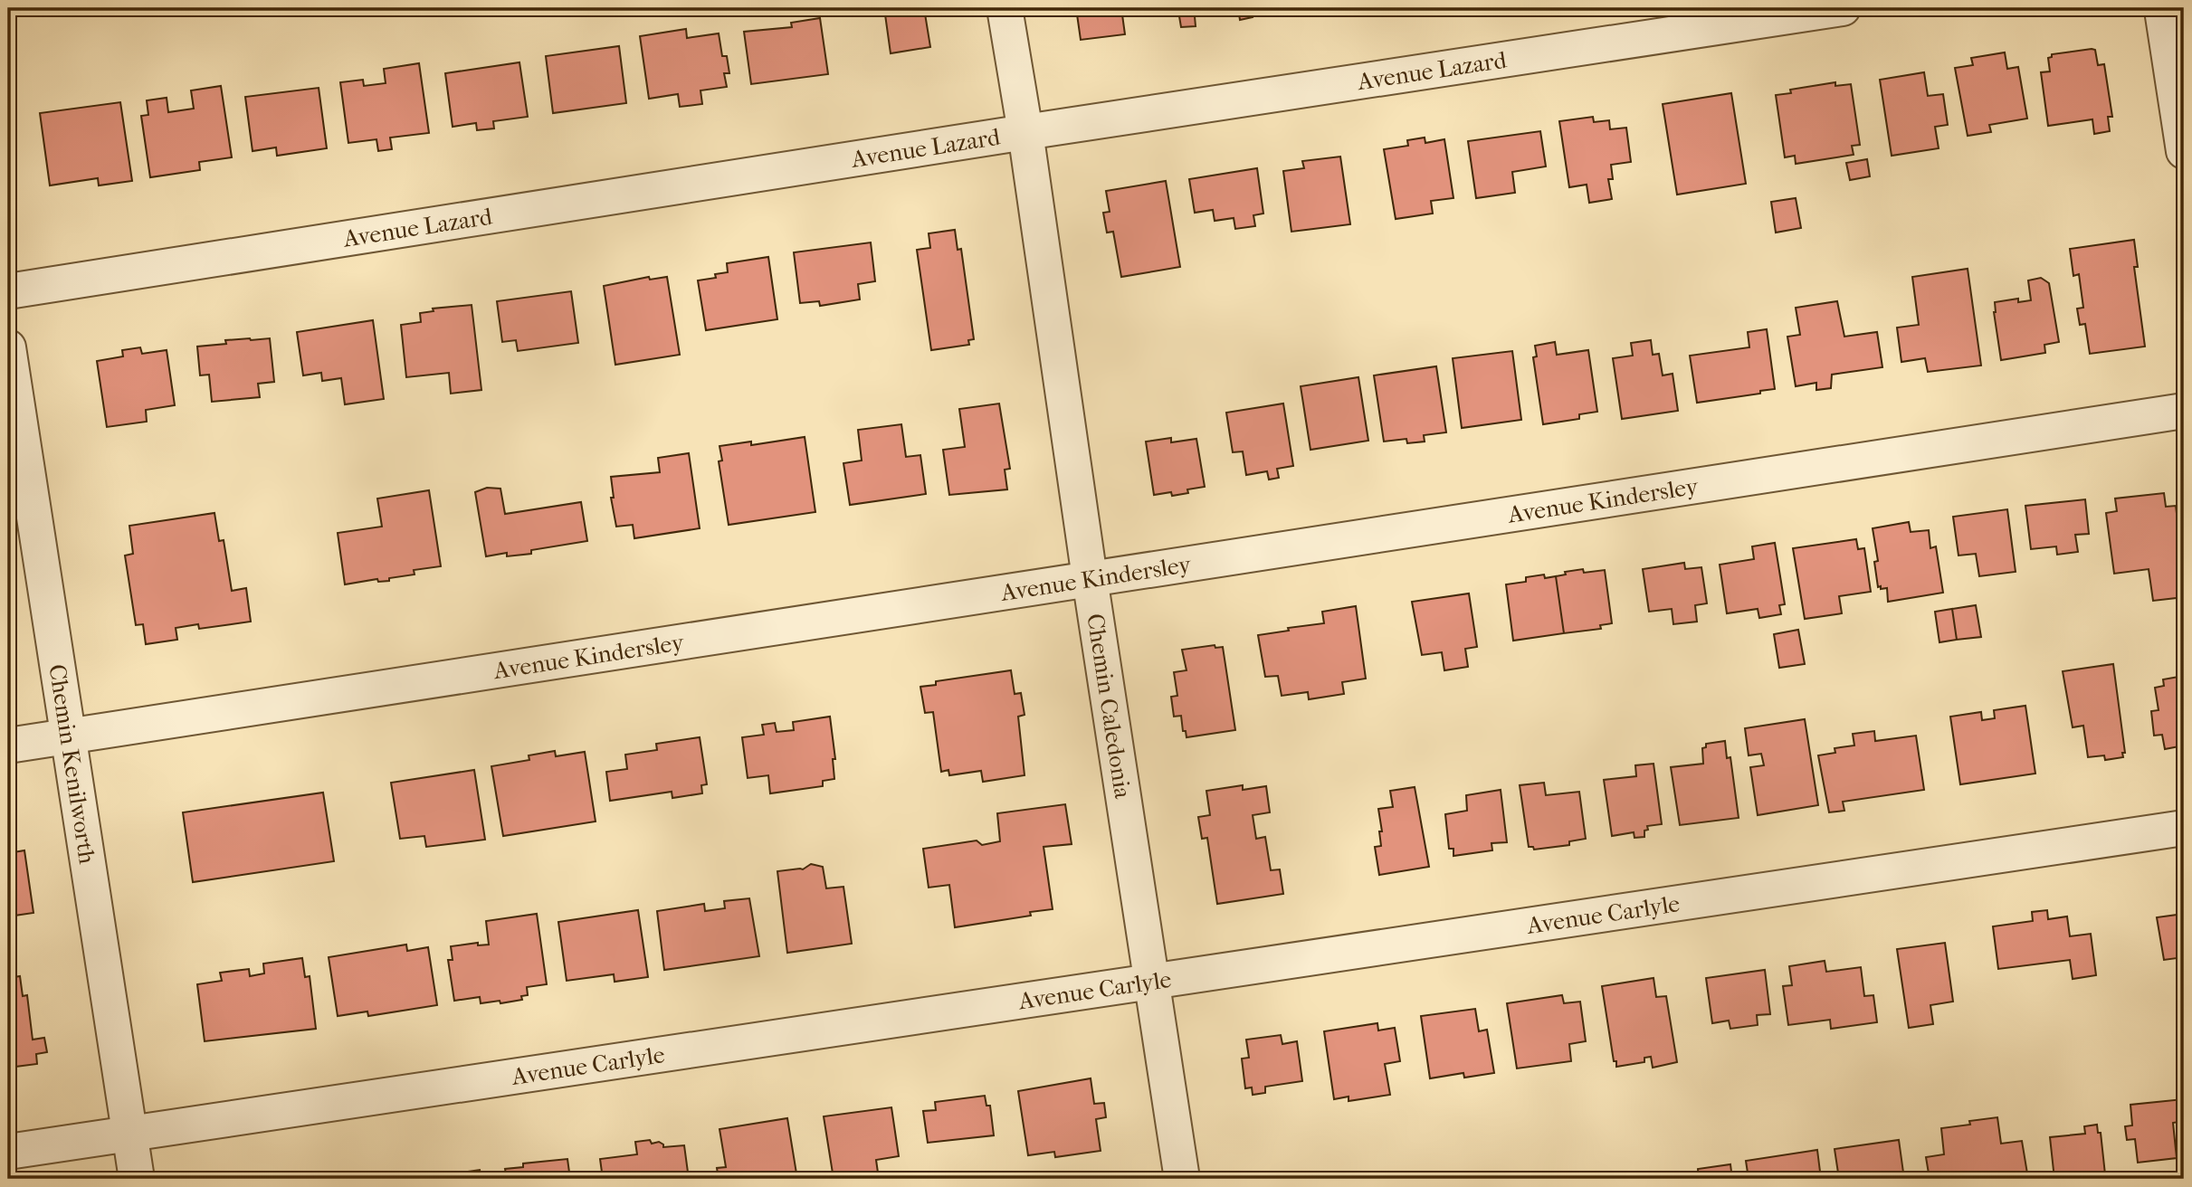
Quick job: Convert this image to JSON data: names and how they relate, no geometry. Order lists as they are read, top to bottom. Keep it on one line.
{"streets":{"street":["Avenue Lazard","Avenue Kindersley","Chemin Caledonia","Chemin Kenilworth","Avenue Carlyle"]},"crossings":[["Avenue Lazard","Chemin Caledonia"],["Avenue Kindersley","Chemin Caledonia"],["Avenue Kindersley","Chemin Kenilworth"],["Chemin Caledonia","Avenue Carlyle"],["Chemin Kenilworth","Avenue Carlyle"]]}
